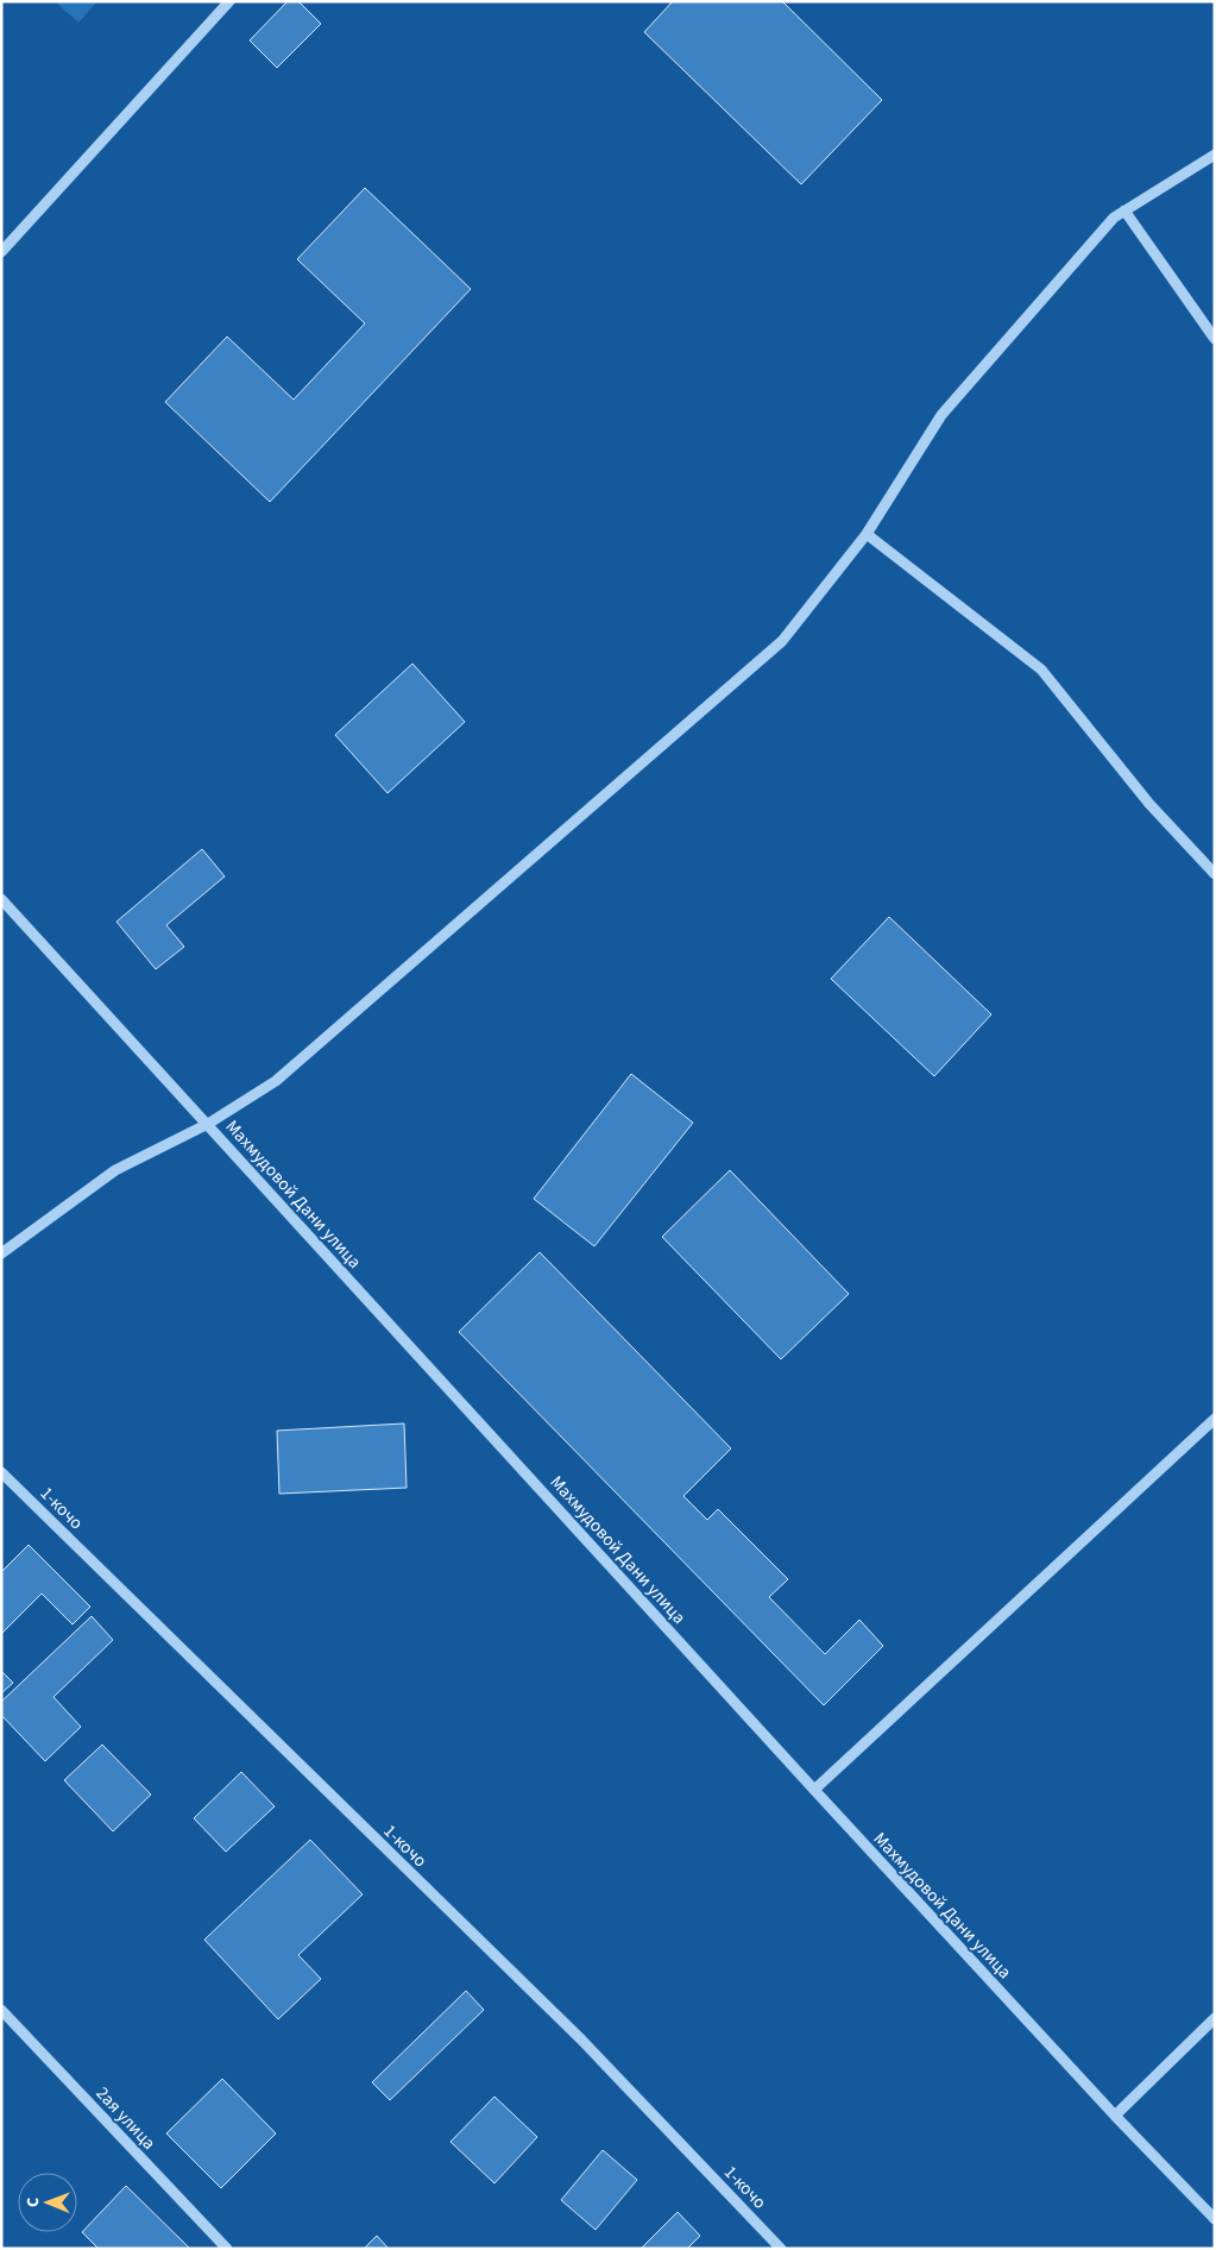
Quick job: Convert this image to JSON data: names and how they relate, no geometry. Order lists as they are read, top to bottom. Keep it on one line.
{"streets":{"street":["Махмудовой Дани улица","1-кочо","2ая улица"]},"north":"left"}
